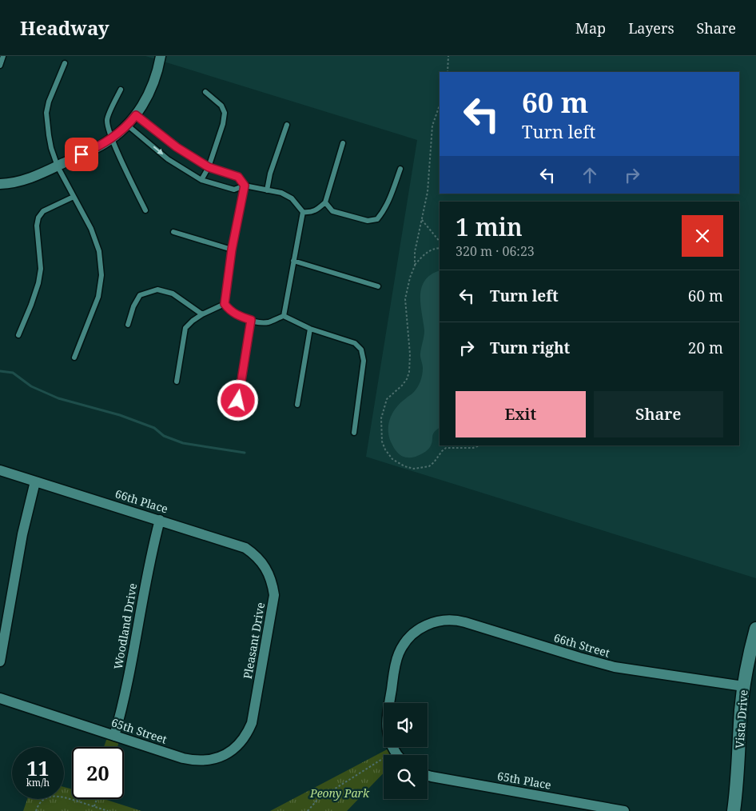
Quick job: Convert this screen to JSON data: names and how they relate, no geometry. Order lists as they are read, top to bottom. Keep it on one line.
{"streets":{"street":["66th Place","Woodland Drive","Pleasant Drive","66th Street","Vista Drive","65th Street","65th Place"]},"crossings":[["66th Place","Woodland Drive"],["66th Place","Pleasant Drive"],["Woodland Drive","65th Street"],["Pleasant Drive","65th Street"],["66th Street","Vista Drive"]],"parks":["Peony Park"],"page":{"header":"Headway","nav":["Map","Layers","Share"],"turn":["60 m","Turn left"],"heading":["1 min","320 m · 06:23"],"list":[{"name":"Turn left","value":"60 m"},{"name":"Turn right","value":"20 m"}],"buttons":["Exit","Share"],"speed":"11 km/h","limit":"20"}}
